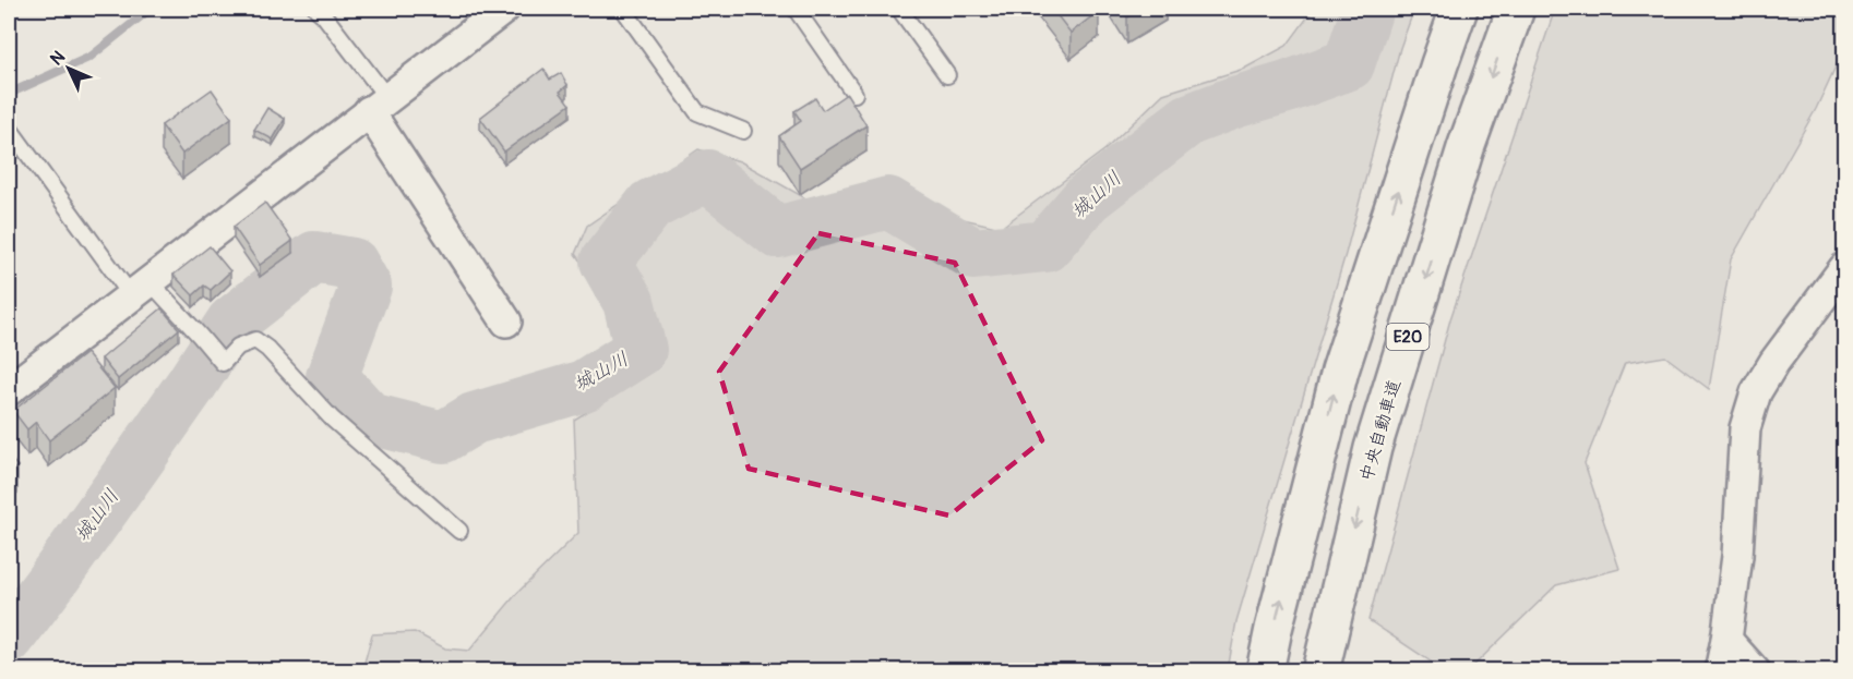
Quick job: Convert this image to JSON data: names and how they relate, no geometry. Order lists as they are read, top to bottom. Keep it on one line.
{"streets":{"highway":["E20","中央自動車道"]},"water":["城山川"],"north":"top left"}
